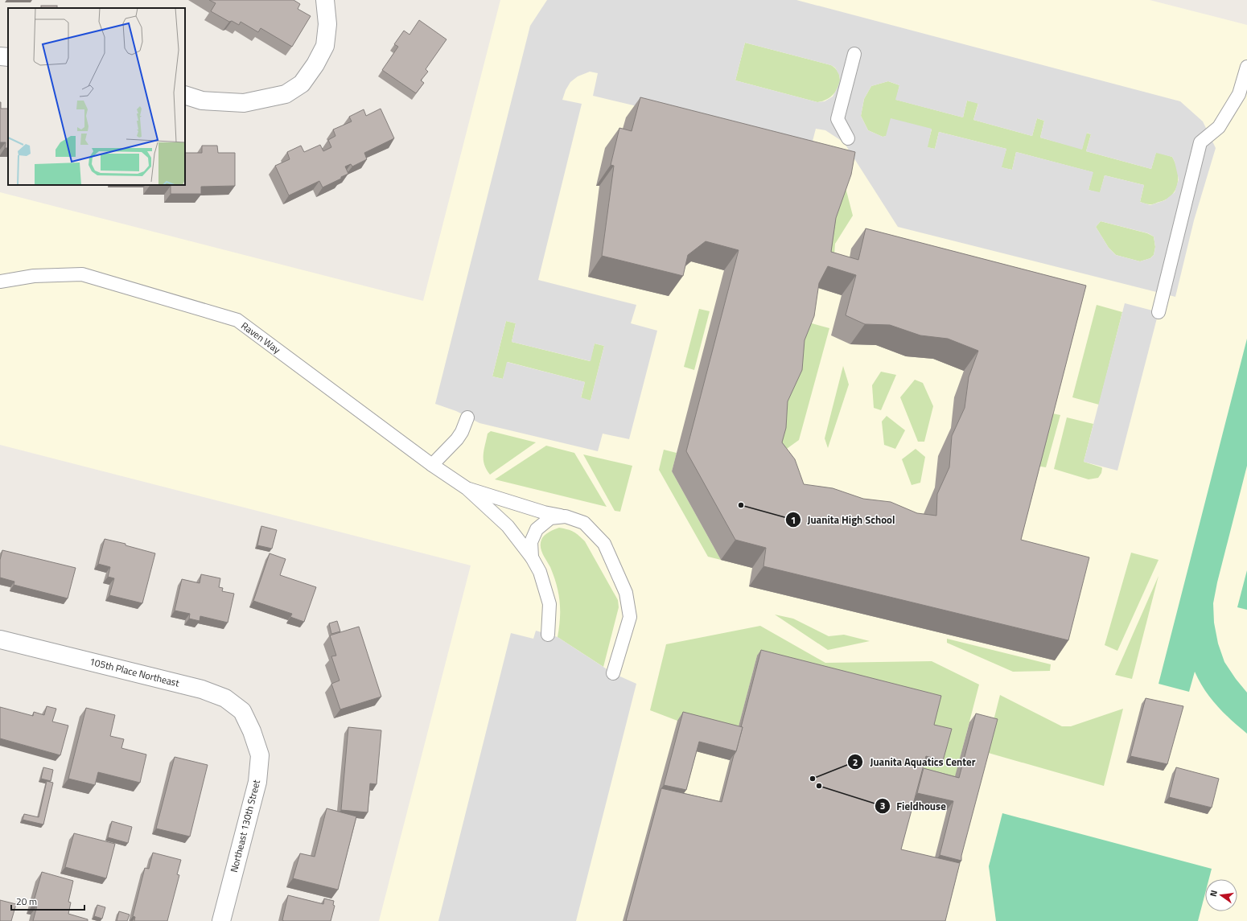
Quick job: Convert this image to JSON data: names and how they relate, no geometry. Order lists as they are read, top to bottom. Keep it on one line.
{"streets":{"street":["105th Place Northeast","Northeast 130th Street"],"lane":["Raven Way"]},"crossings":[["105th Place Northeast","Northeast 130th Street"]],"places":["Juanita High School","Juanita Aquatics Center","Fieldhouse"],"scale_bar":"20 m","north":"left"}
